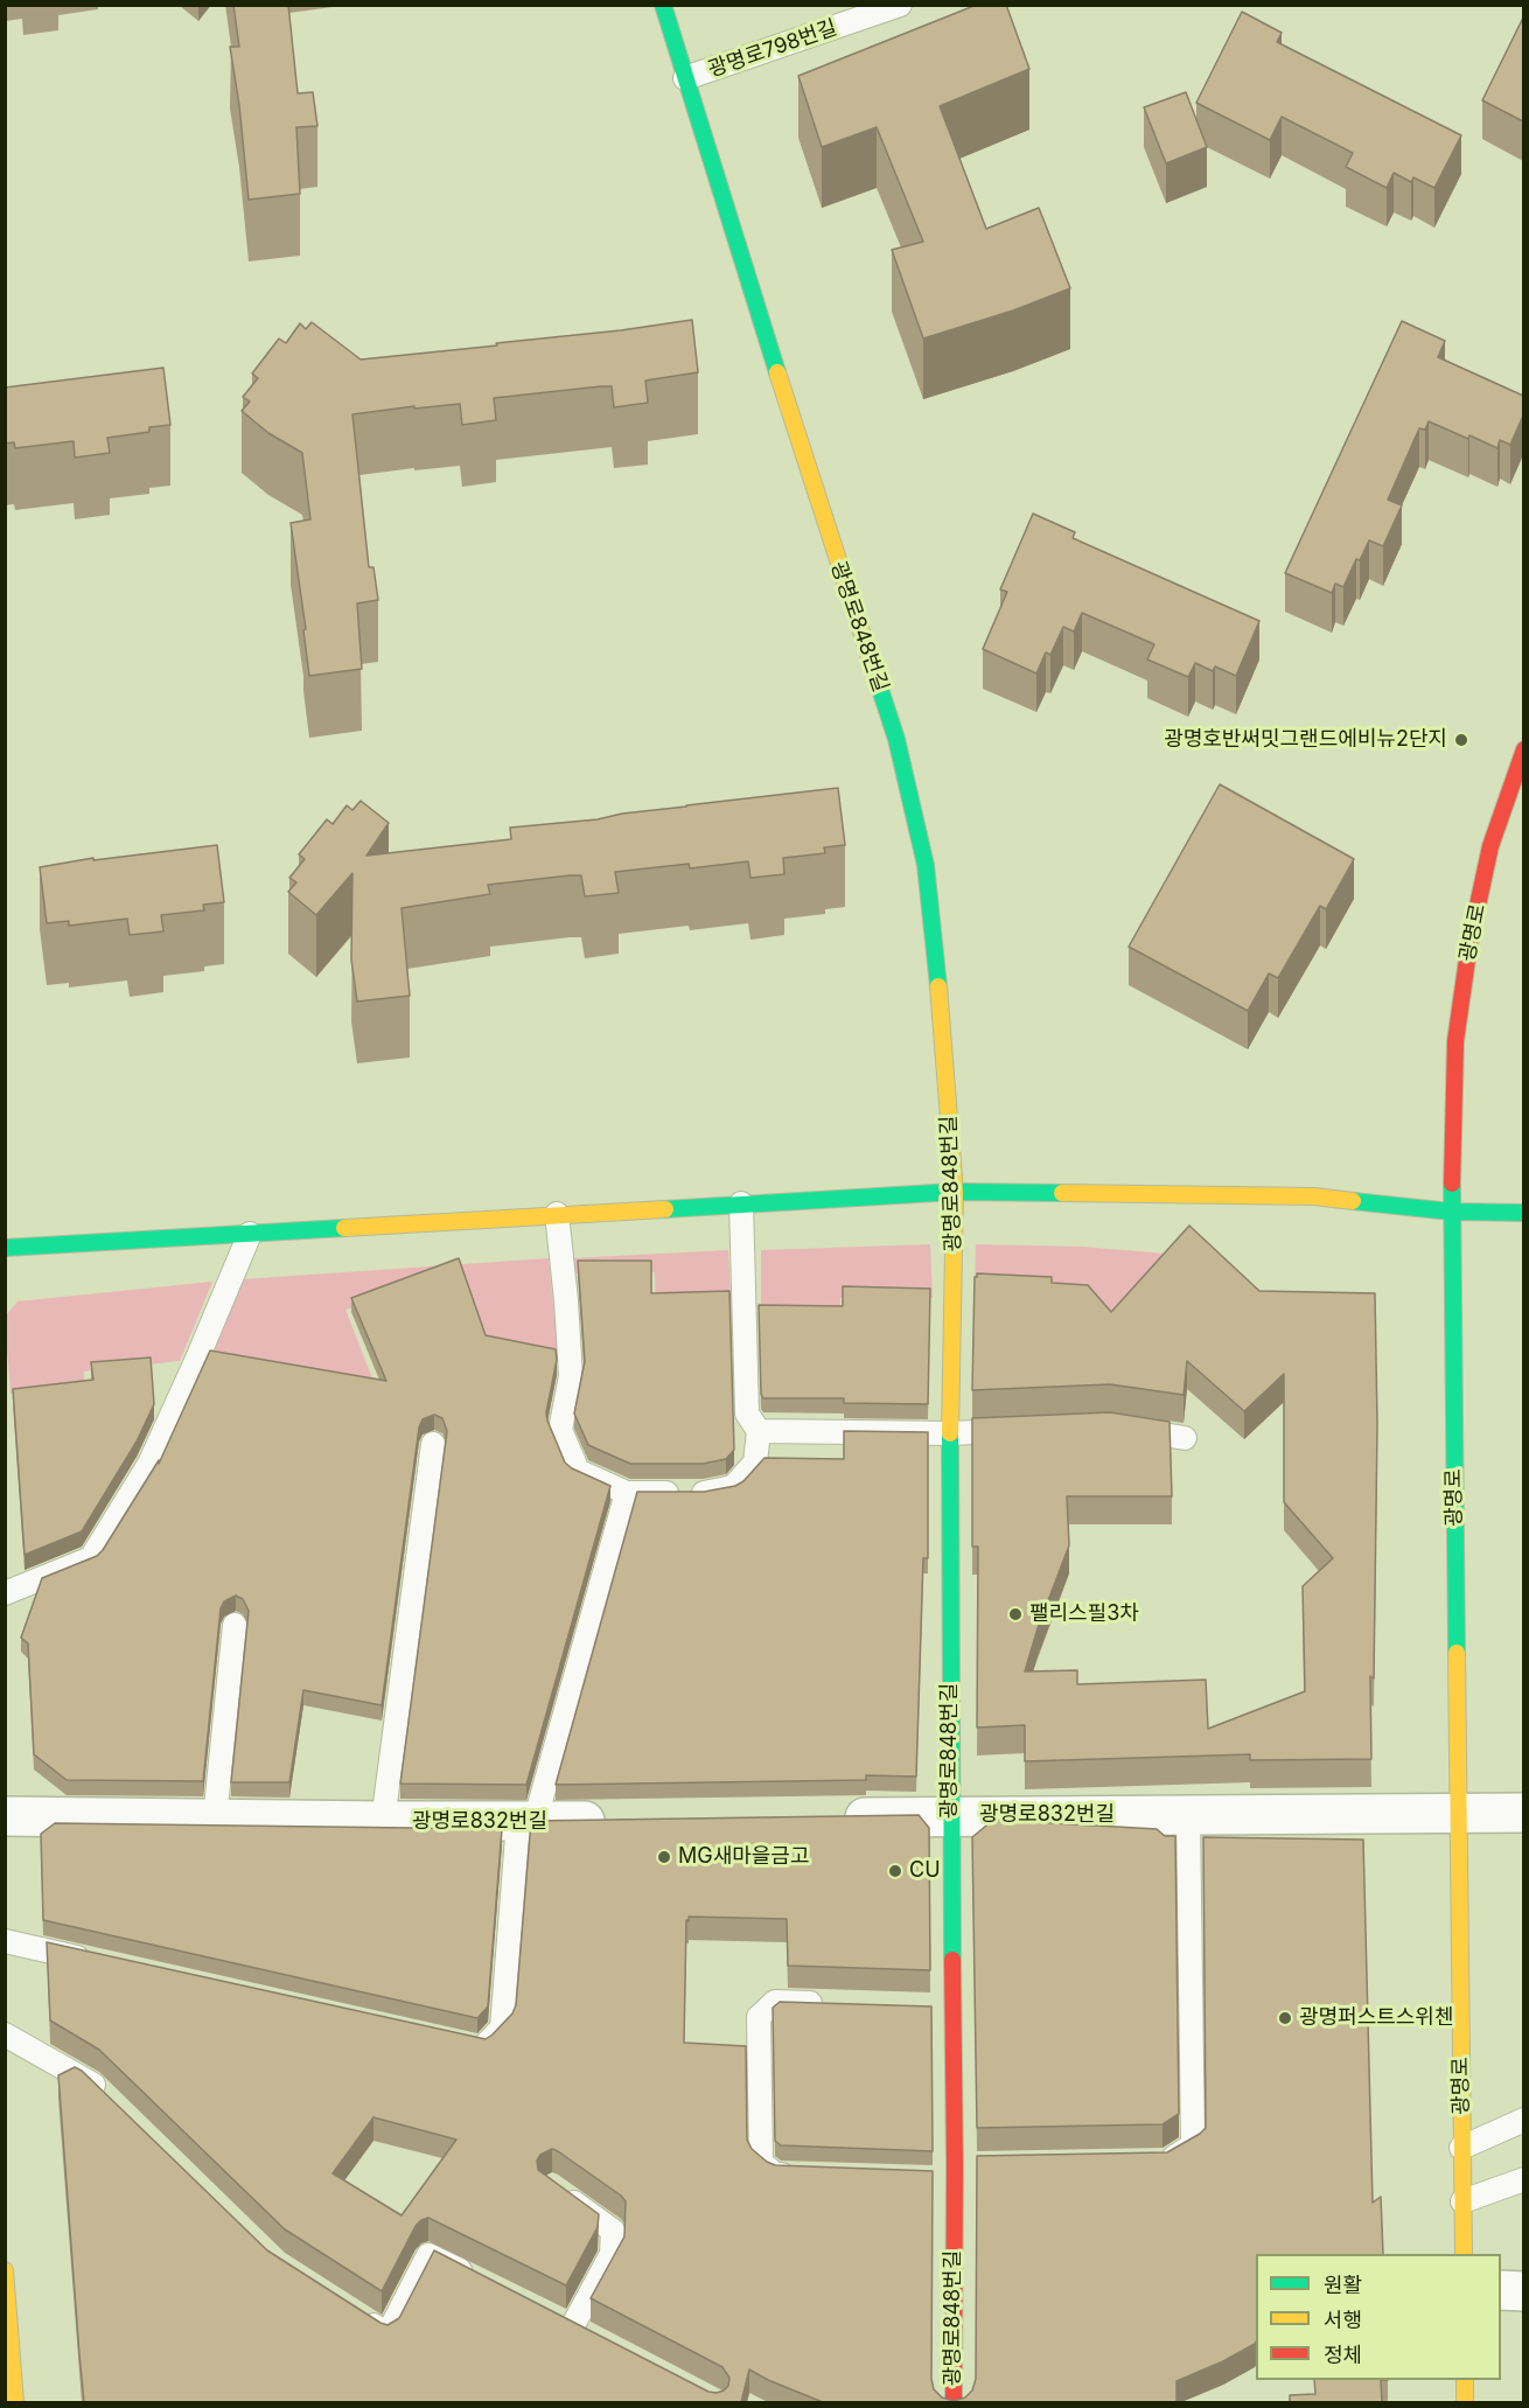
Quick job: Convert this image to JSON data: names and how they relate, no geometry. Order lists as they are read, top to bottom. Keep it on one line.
{"streets":{"street":["광명로848번길","광명로","광명로832번길"],"lane":["광명로798번길"]},"crossings":[["광명로798번길","광명로848번길"],["광명로848번길","광명로832번길"],["광명로","광명로832번길"]],"places":["광명호반써밋그랜드에비뉴2단지","팰리스필3차","MG새마을금고","CU","광명퍼스트스위첸"],"legend":["원활","서행","정체"]}
